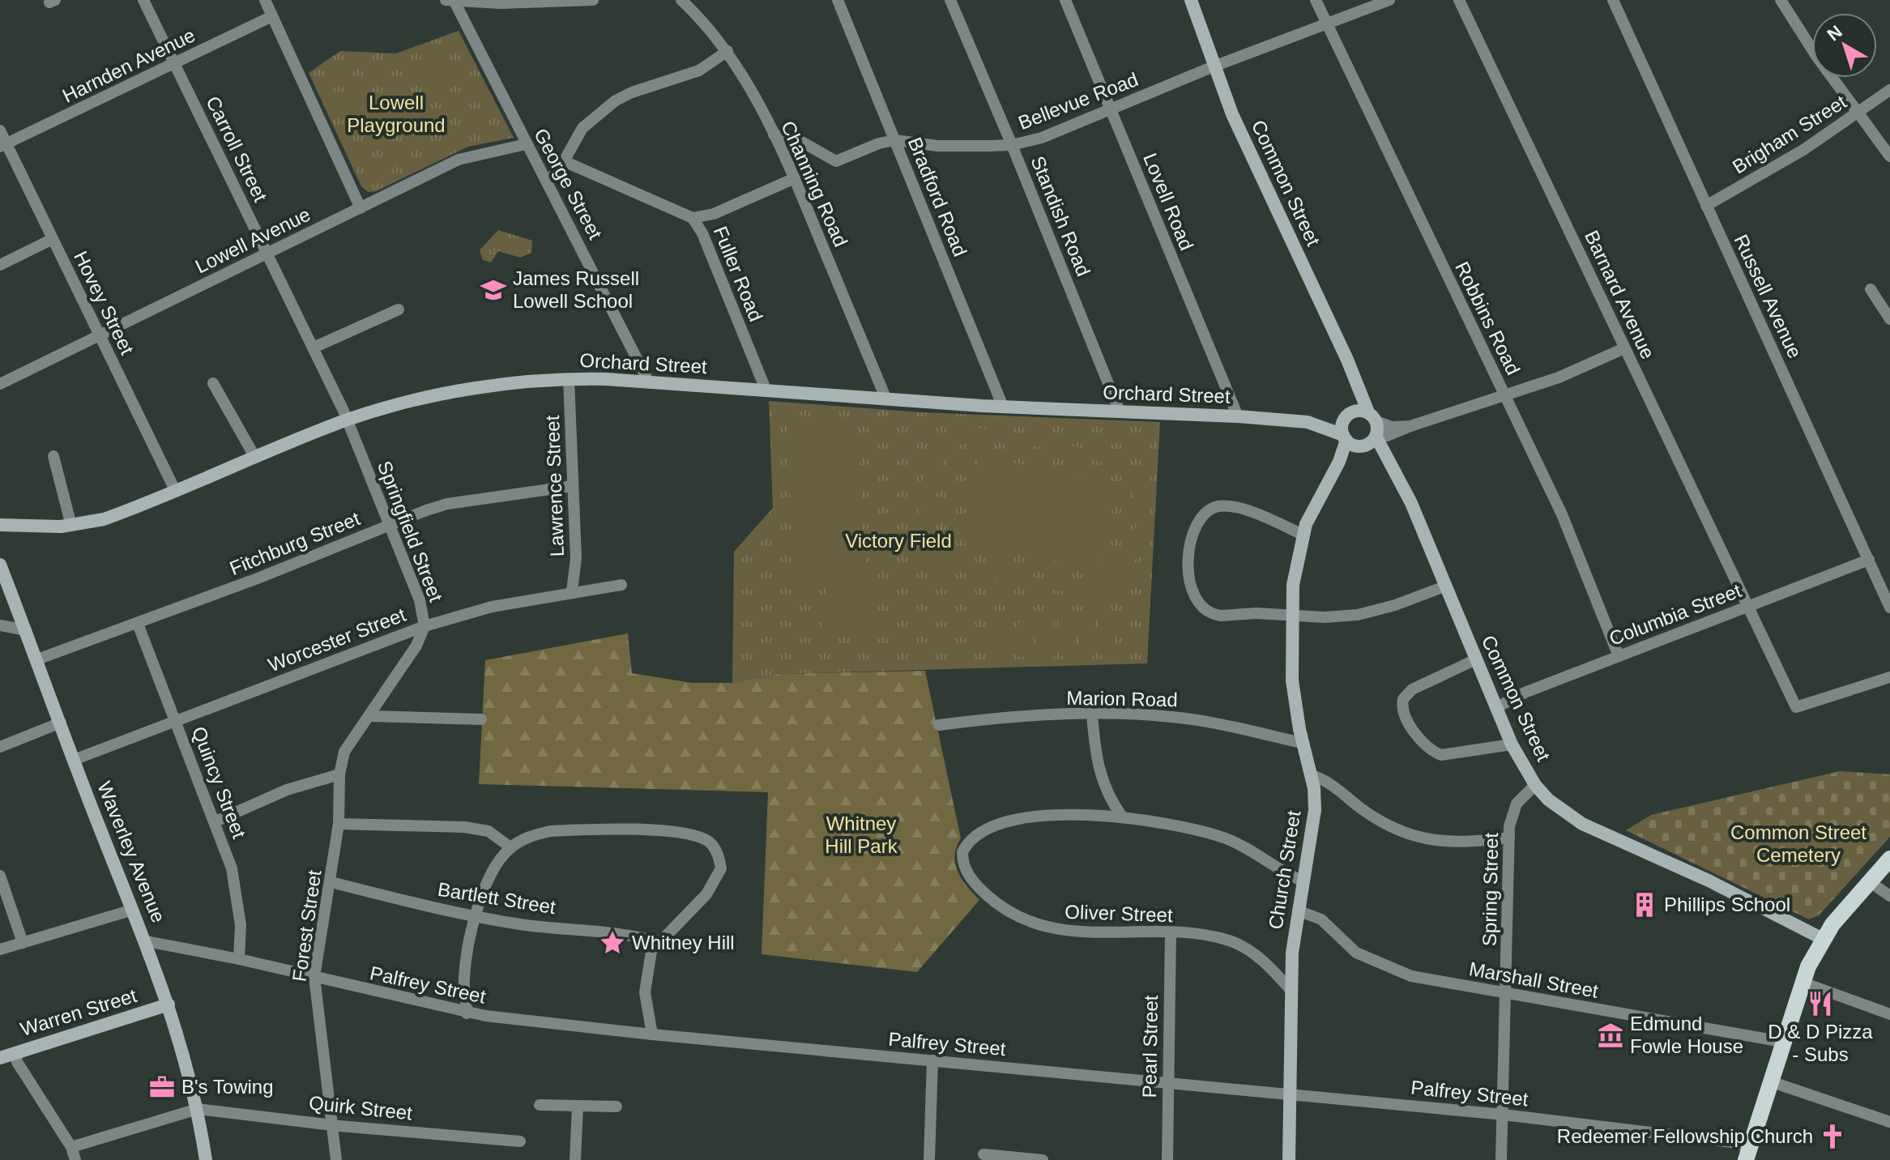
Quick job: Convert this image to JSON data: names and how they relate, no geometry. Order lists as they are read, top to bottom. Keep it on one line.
{"streets":{"main road":["Common Street","Orchard Street","Waverley Avenue","Church Street","Warren Street"],"street":["Harnden Avenue","Bellevue Road","Brigham Street","Carroll Street","George Street","Channing Road","Bradford Road","Lovell Road","Standish Road","Lowell Avenue","Fuller Road","Barnard Avenue","Russell Avenue","Hovey Street","Robbins Road","Lawrence Street","Springfield Street","Fitchburg Street","Columbia Street","Worcester Street","Marion Road","Quincy Street","Spring Street","Bartlett Street","Oliver Street","Forest Street","Marshall Street","Palfrey Street","Pearl Street","Quirk Street"]},"crossings":[["Harnden Avenue","Carroll Street"],["Harnden Avenue","Hovey Street"],["Bellevue Road","Common Street"],["Bellevue Road","Channing Road"],["Bellevue Road","Bradford Road"],["Bellevue Road","Lovell Road"],["Bellevue Road","Standish Road"],["Bellevue Road","Robbins Road"],["Brigham Street","Russell Avenue"],["Carroll Street","Lowell Avenue"],["Carroll Street","Orchard Street"],["Carroll Street","Springfield Street"],["Common Street","Orchard Street"],["Common Street","Columbia Street"],["Common Street","Church Street"],["Common Street","Spring Street"],["George Street","Lowell Avenue"],["George Street","Orchard Street"],["Channing Road","Orchard Street"],["Bradford Road","Orchard Street"],["Lovell Road","Orchard Street"],["Standish Road","Orchard Street"],["Lowell Avenue","Hovey Street"],["Fuller Road","Orchard Street"],["Barnard Avenue","Columbia Street"],["Russell Avenue","Columbia Street"],["Hovey Street","Orchard Street"],["Robbins Road","Columbia Street"],["Orchard Street","Lawrence Street"],["Orchard Street","Springfield Street"],["Orchard Street","Church Street"],["Lawrence Street","Fitchburg Street"],["Lawrence Street","Worcester Street"],["Springfield Street","Fitchburg Street"],["Springfield Street","Worcester Street"],["Springfield Street","Forest Street"],["Fitchburg Street","Quincy Street"],["Fitchburg Street","Waverley Avenue"],["Worcester Street","Quincy Street"],["Worcester Street","Waverley Avenue"],["Marion Road","Church Street"],["Quincy Street","Palfrey Street"],["Waverley Avenue","Palfrey Street"],["Waverley Avenue","Warren Street"],["Waverley Avenue","Quirk Street"],["Church Street","Oliver Street"],["Church Street","Marshall Street"],["Church Street","Palfrey Street"],["Spring Street","Marshall Street"],["Spring Street","Palfrey Street"],["Bartlett Street","Forest Street"],["Oliver Street","Pearl Street"],["Forest Street","Palfrey Street"],["Forest Street","Quirk Street"],["Palfrey Street","Pearl Street"]],"parks":["Lowell Playground","Victory Field","Whitney Hill Park","Common Street Cemetery"],"places":{"school or university":["James Russell Lowell School"],"building":["Phillips School"],"place":["Whitney Hill"],"restaurant":["D & D Pizza - Subs"],"museum":["Edmund Fowle House"],"office":["B's Towing"],"church":["Redeemer Fellowship Church"]},"north":"top left"}
